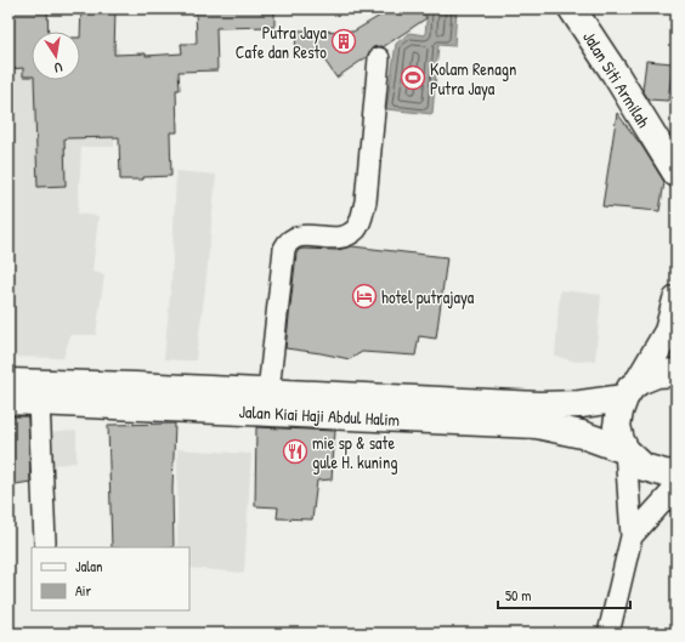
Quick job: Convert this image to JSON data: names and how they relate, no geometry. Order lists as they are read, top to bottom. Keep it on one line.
{"streets":{"main road":["Jalan Siti Armilah","Jalan Kiai Haji Abdul Halim"]},"places":{"building":["Putra Jaya Cafe dan Resto"],"sports":["Kolam Renagn Putra Jaya"],"hotel":["hotel putrajaya"],"restaurant":["mie sp & sate gule H. kuning"]},"legend":["Jalan","Air"],"scale_bar":"50 m","north":"bottom"}
